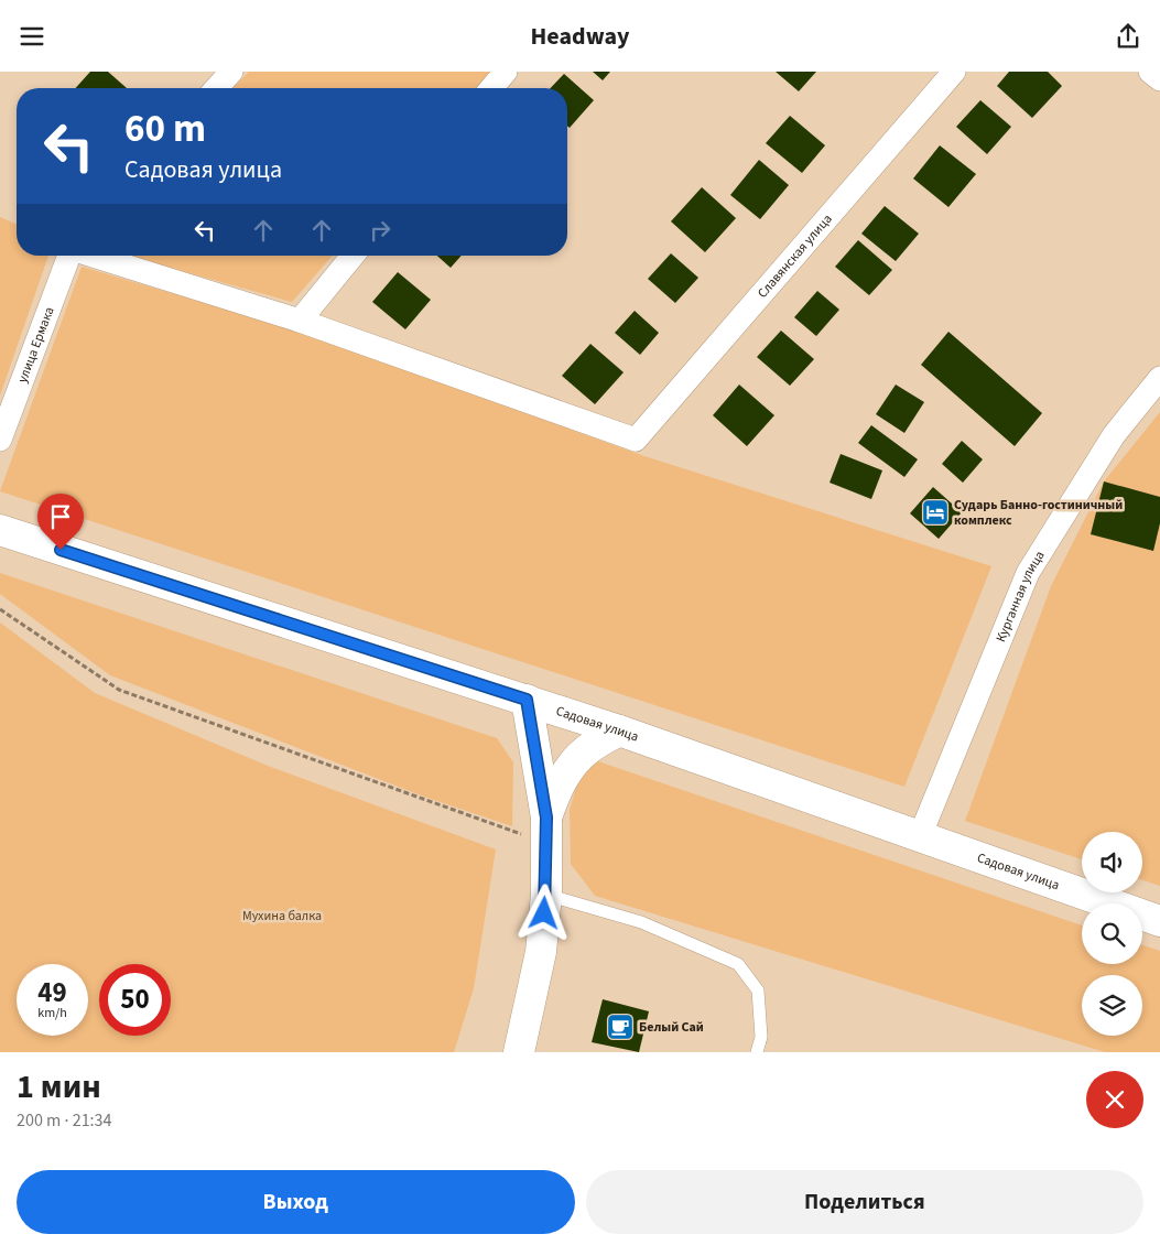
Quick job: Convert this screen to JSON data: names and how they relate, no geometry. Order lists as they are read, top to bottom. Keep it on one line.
{"streets":{"main road":["Садовая улица"],"street":["Славянская улица","улица Ермака","Курганная улица"]},"crossings":[["Курганная улица","Садовая улица"]],"parks":["Мухина балка"],"places":{"hotel":["Сударь Банно-гостиничный комплекс"],"cafe":["Белый Сай"]},"page":{"header":"Headway","turn":["60 m","Садовая улица"],"speed":"49 km/h","limit":"50","heading":["1 мин","200 m · 21:34"],"buttons":["Выход","Поделиться"]}}
